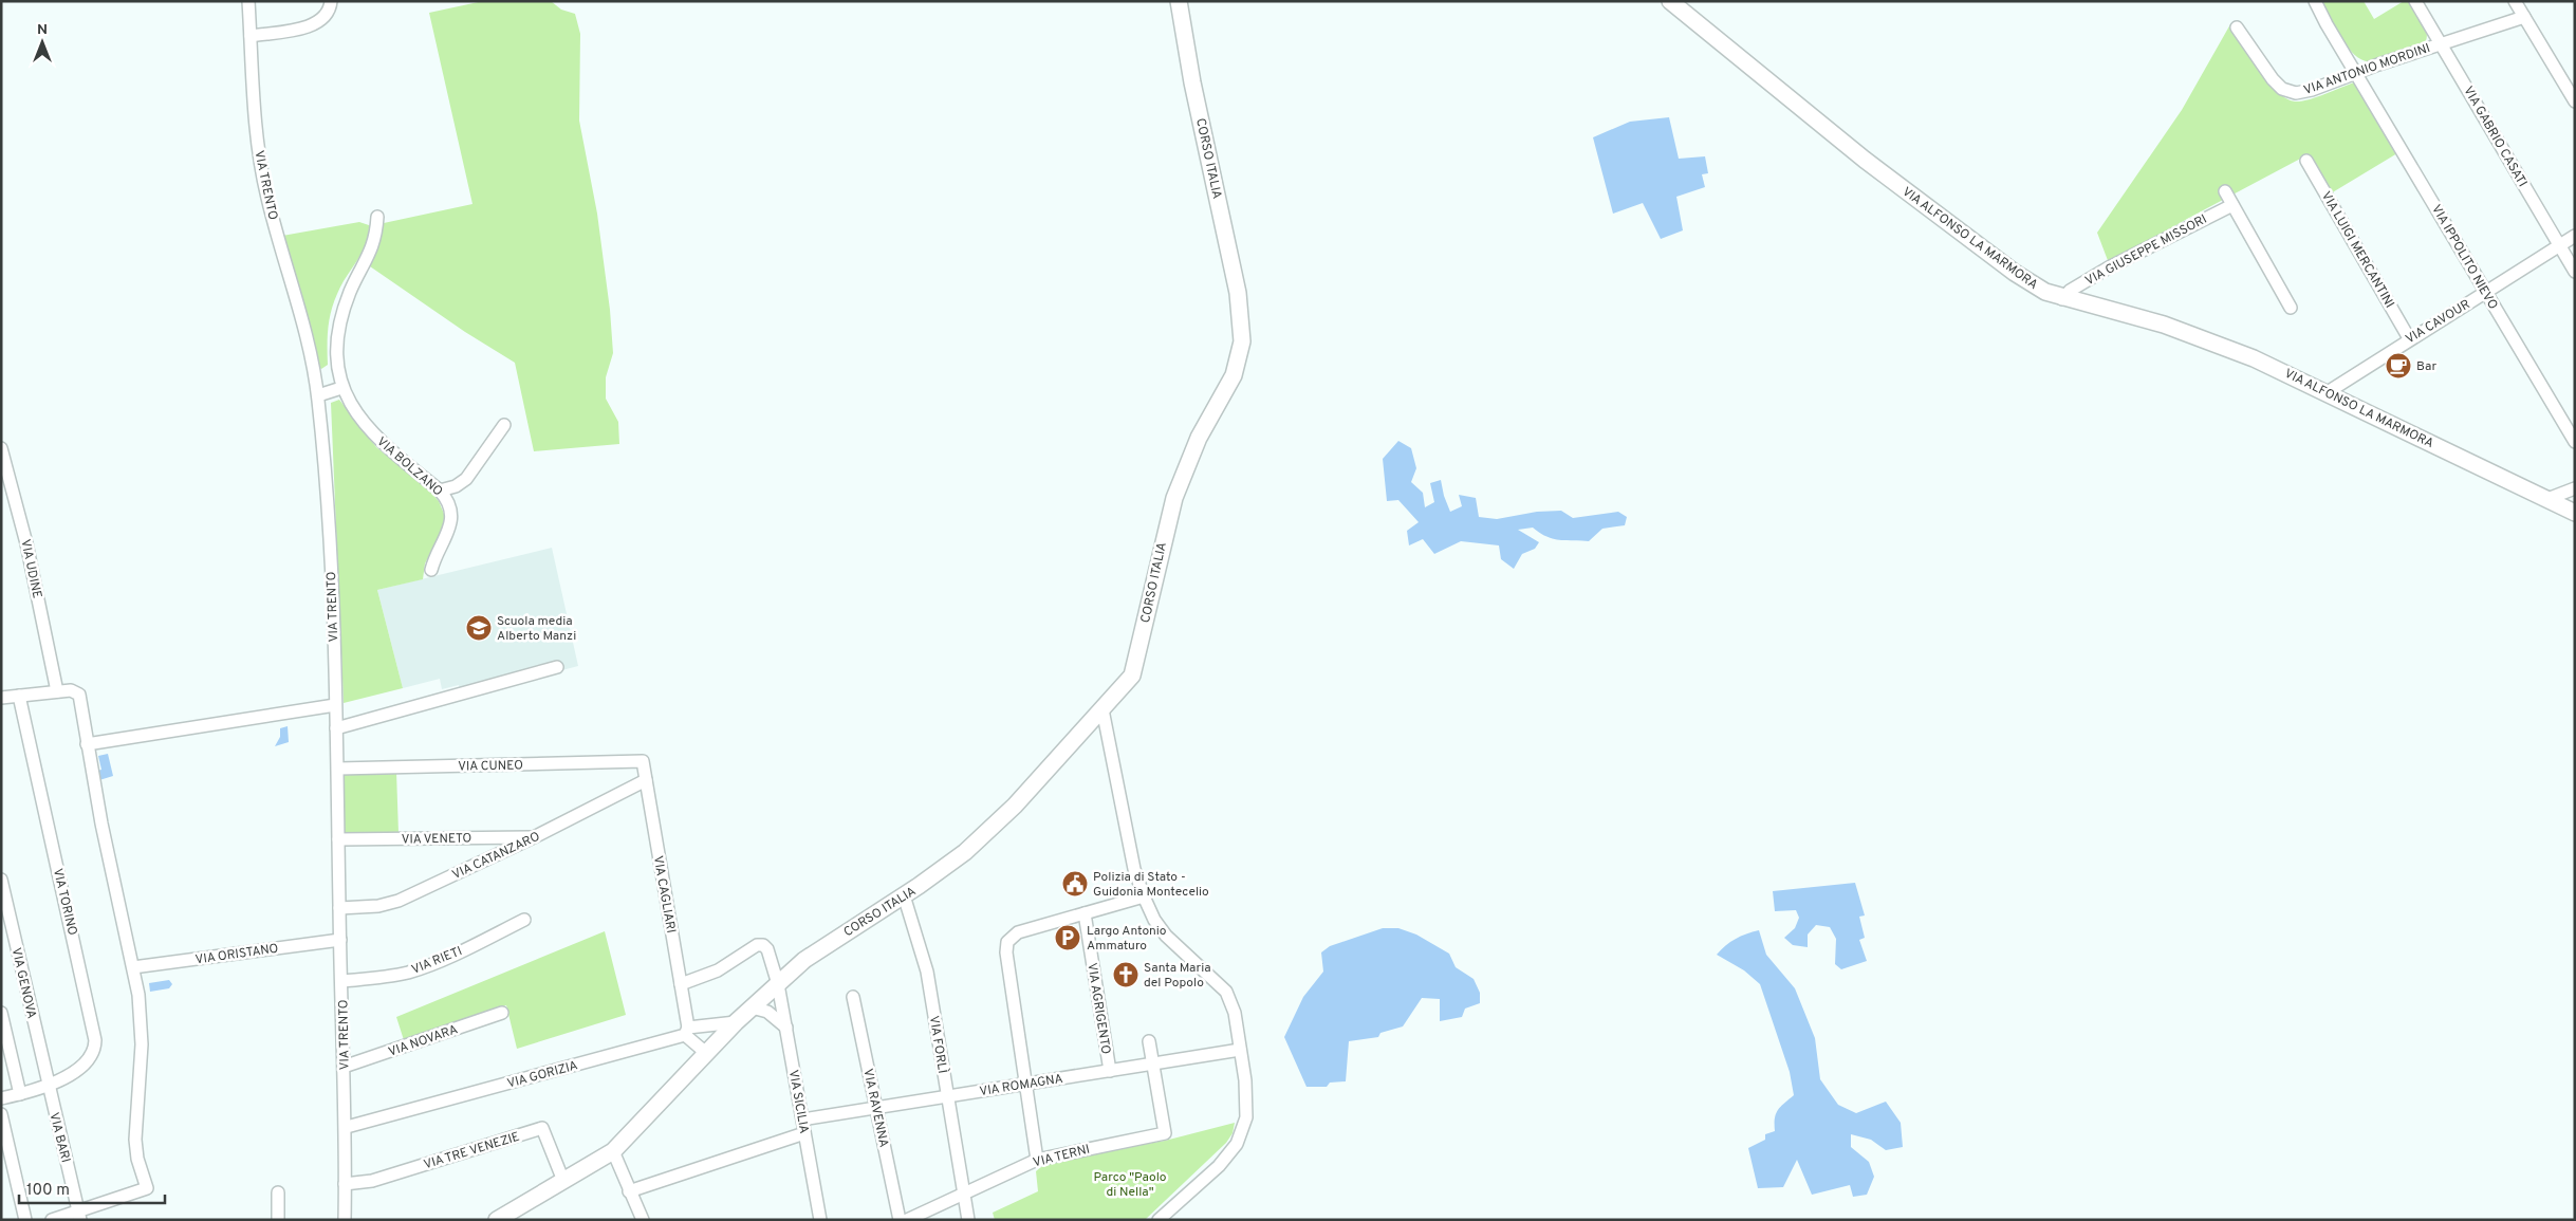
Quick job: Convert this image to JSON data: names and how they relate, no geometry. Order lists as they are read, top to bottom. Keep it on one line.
{"streets":{"street":["VIA ANTONIO MORDINI","VIA GABRIO CASATI","CORSO ITALIA","VIA TRENTO","VIA ALFONSO LA MARMORA","VIA GIUSEPPE MISSORI","VIA LUIGI MERCANTINI","VIA IPPOLITO NIEVO","VIA CAVOUR","VIA BOLZANO","VIA UDINE","VIA CUNEO","VIA VENETO","VIA CATANZARO","VIA CAGLIARI","VIA TORINO","VIA ORISTANO","VIA RIETI","VIA GENOVA","VIA AGRIGENTO","VIA NOVARA","VIA FORLÌ","VIA GORIZIA","VIA ROMAGNA","VIA SICILIA","VIA RAVENNA","VIA BARI","VIA TRE VENEZIE","VIA TERNI"]},"crossings":[["VIA ANTONIO MORDINI","VIA GABRIO CASATI"],["VIA ANTONIO MORDINI","VIA IPPOLITO NIEVO"],["VIA GABRIO CASATI","VIA CAVOUR"],["CORSO ITALIA","VIA FORLÌ"],["CORSO ITALIA","VIA GORIZIA"],["CORSO ITALIA","VIA SICILIA"],["CORSO ITALIA","VIA TRE VENEZIE"],["VIA TRENTO","VIA CUNEO"],["VIA TRENTO","VIA VENETO"],["VIA TRENTO","VIA CATANZARO"],["VIA TRENTO","VIA ORISTANO"],["VIA TRENTO","VIA RIETI"],["VIA TRENTO","VIA NOVARA"],["VIA TRENTO","VIA GORIZIA"],["VIA TRENTO","VIA TRE VENEZIE"],["VIA ALFONSO LA MARMORA","VIA GIUSEPPE MISSORI"],["VIA ALFONSO LA MARMORA","VIA CAVOUR"],["VIA LUIGI MERCANTINI","VIA CAVOUR"],["VIA IPPOLITO NIEVO","VIA CAVOUR"],["VIA CUNEO","VIA CAGLIARI"],["VIA VENETO","VIA CATANZARO"],["VIA CATANZARO","VIA CAGLIARI"],["VIA CAGLIARI","VIA GORIZIA"],["VIA CAGLIARI","VIA SICILIA"],["VIA TORINO","VIA GENOVA"],["VIA TORINO","VIA BARI"],["VIA GENOVA","VIA BARI"],["VIA AGRIGENTO","VIA ROMAGNA"],["VIA FORLÌ","VIA ROMAGNA"],["VIA FORLÌ","VIA TERNI"],["VIA ROMAGNA","VIA SICILIA"],["VIA ROMAGNA","VIA RAVENNA"],["VIA ROMAGNA","VIA TERNI"]],"parks":["Parco \"Paolo di Nella\""],"places":{"cafe":["Bar"],"school or university":["Scuola media Alberto Manzi"],"public building":["Polizia di Stato - Guidonia Montecelio"],"parking":["Largo Antonio Ammaturo"],"church":["Santa Maria del Popolo"]},"scale_bar":"100 m","north":"top"}
